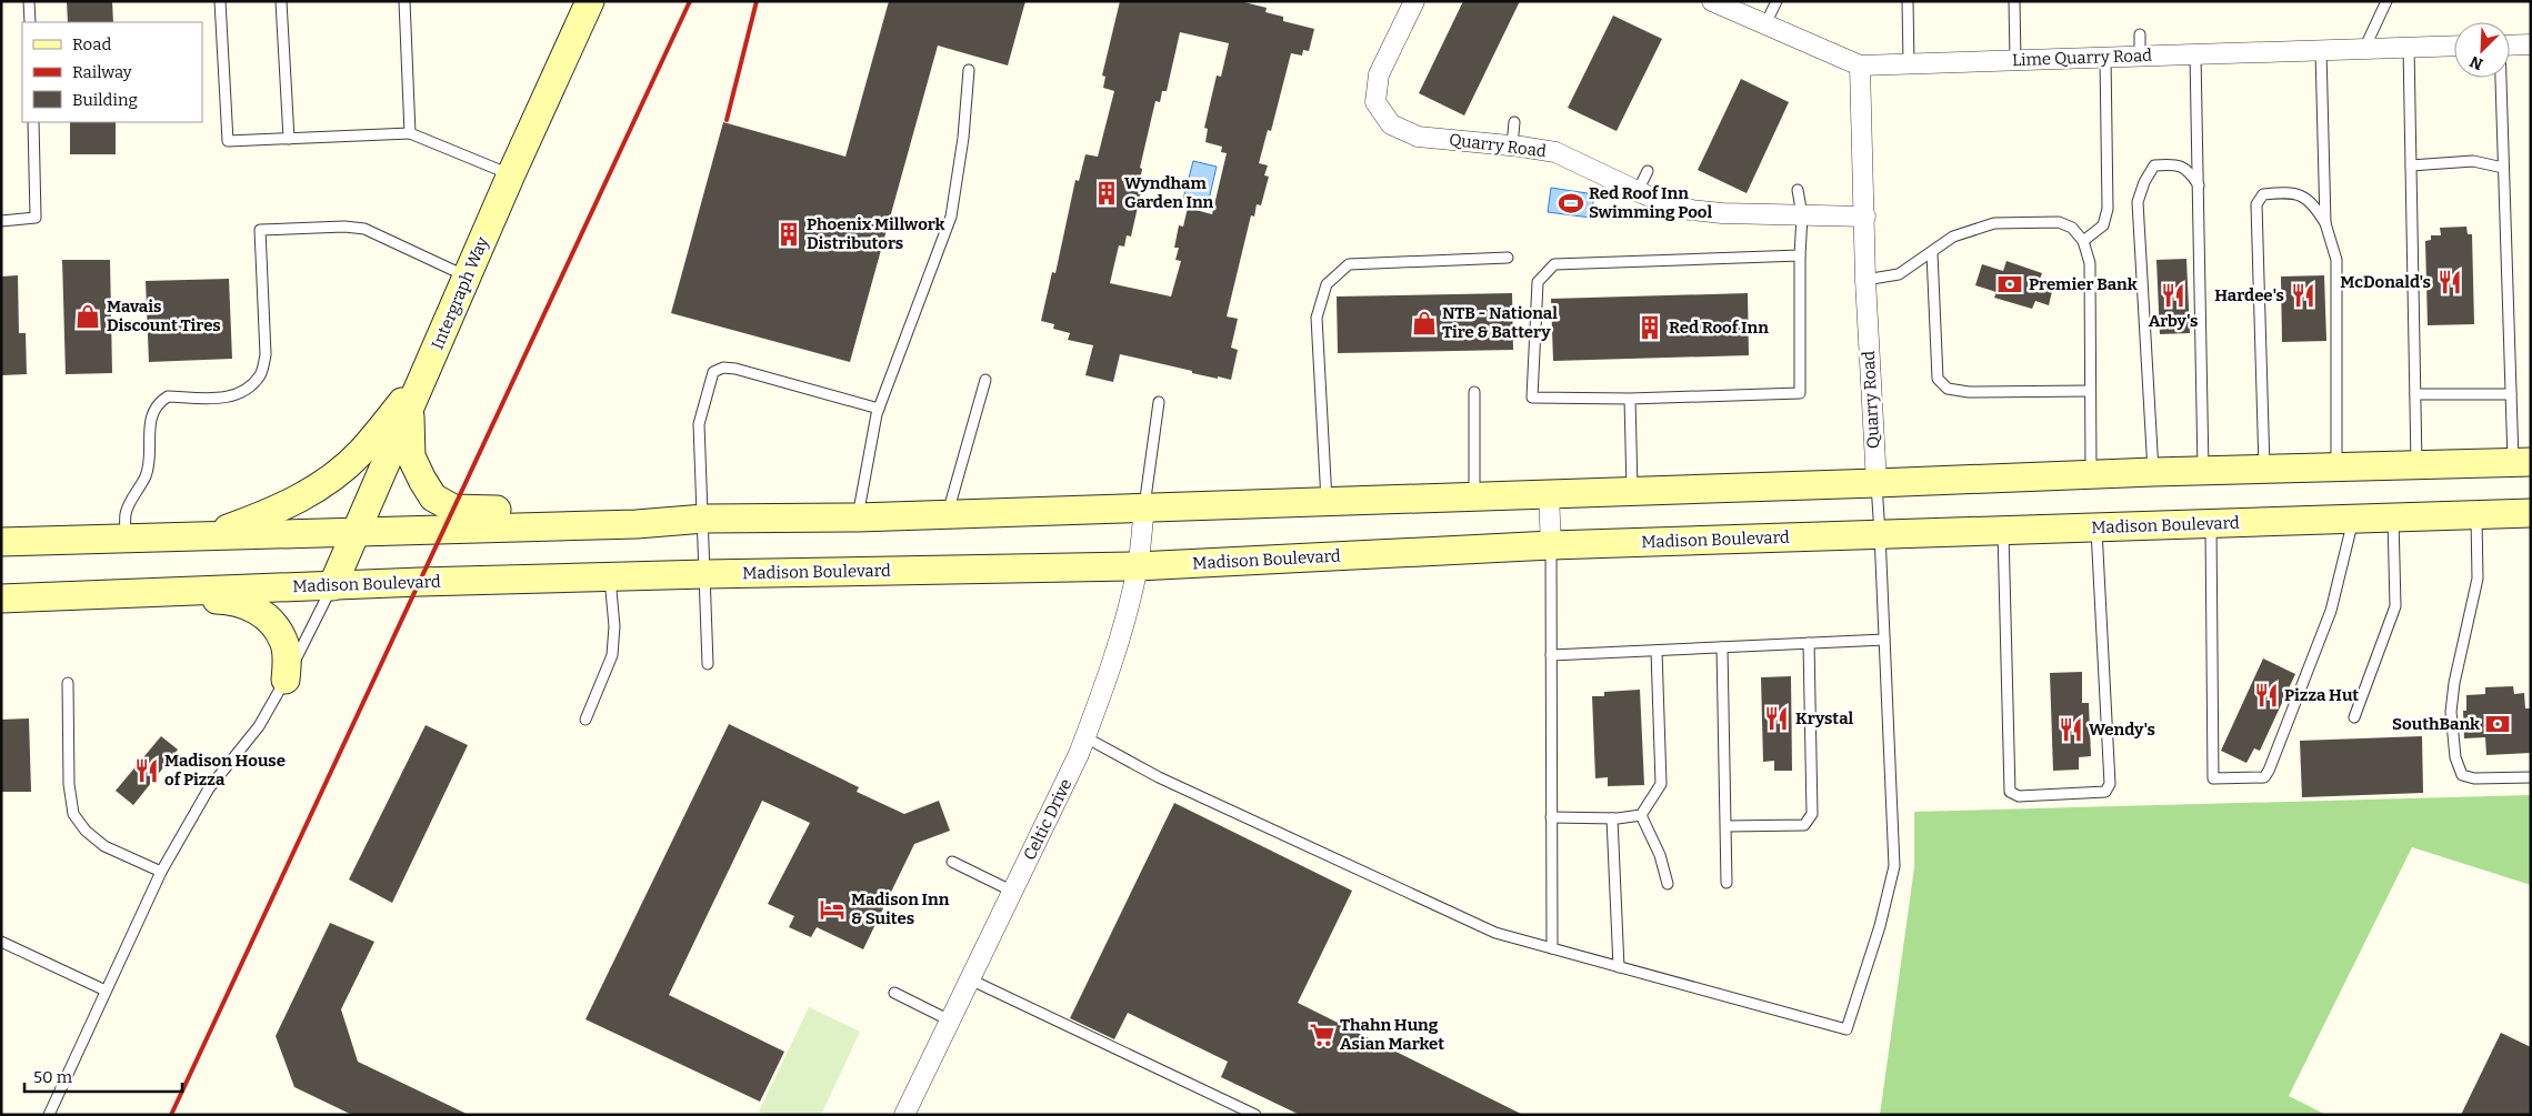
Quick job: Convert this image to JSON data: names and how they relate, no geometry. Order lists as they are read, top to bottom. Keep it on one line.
{"streets":{"main road":["Intergraph Way","Madison Boulevard"],"street":["Lime Quarry Road","Quarry Road","Celtic Drive"]},"crossings":[["Lime Quarry Road","Quarry Road"],["Intergraph Way","Madison Boulevard"],["Madison Boulevard","Celtic Drive"]],"places":{"building":["Wyndham Garden Inn","Phoenix Millwork Distributors","Red Roof Inn"],"sports":["Red Roof Inn Swimming Pool"],"restaurant":["McDonald's","Arby's","Hardee's","Pizza Hut","Krystal","Wendy's","Madison House of Pizza"],"bank":["Premier Bank","SouthBank"],"shop":["Mavais Discount Tires","NTB - National Tire & Battery"],"hotel":["Madison Inn & Suites"],"supermarket":["Thahn Hung Asian Market"]},"legend":["Road","Railway","Building"],"scale_bar":"50 m","north":"bottom left"}
